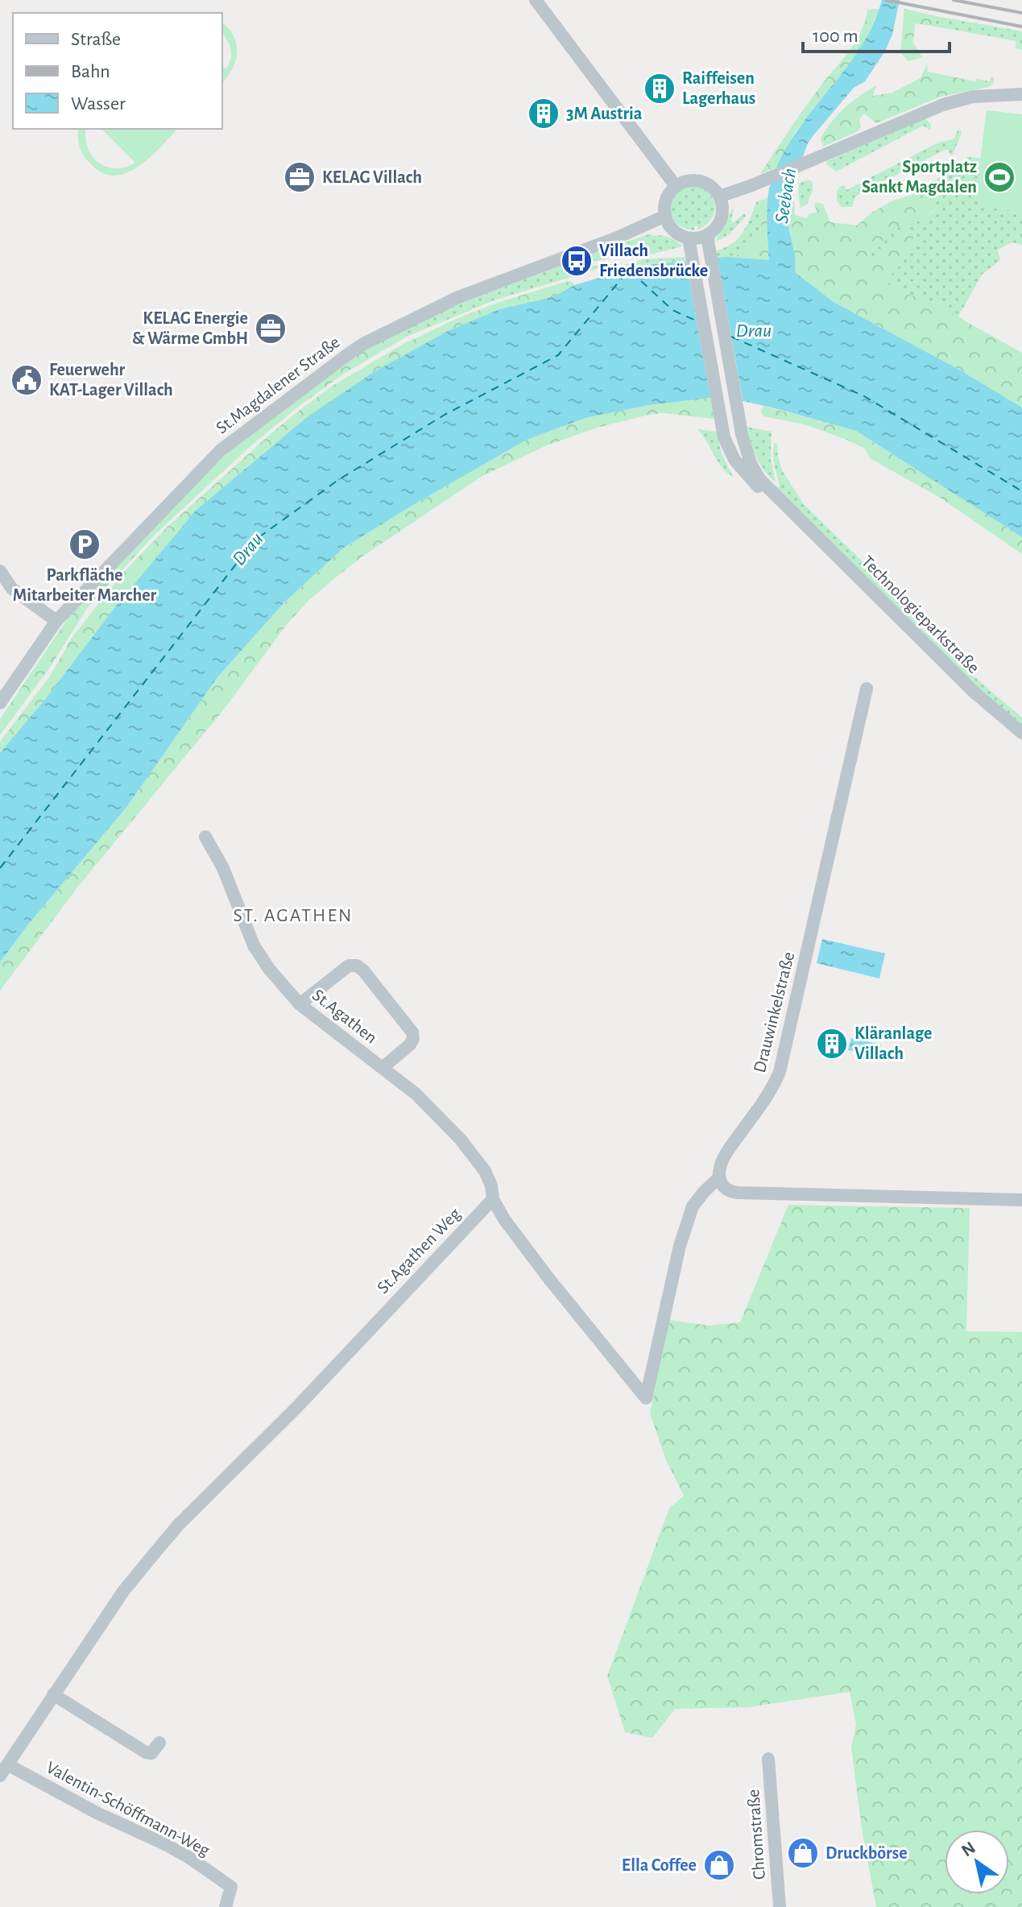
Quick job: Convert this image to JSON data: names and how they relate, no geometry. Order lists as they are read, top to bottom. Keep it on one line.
{"streets":{"street":["St.Magdalener Straße","Technologieparkstraße","Drauwinkelstraße","St.Agathen","St.Agathen Weg","Valentin-Schöffmann-Weg","Chromstraße"]},"crossings":[["St.Magdalener Straße","Technologieparkstraße"],["St.Agathen","St.Agathen Weg"],["St.Agathen Weg","Valentin-Schöffmann-Weg"]],"districts":["ST. AGATHEN"],"water":["Seebach","Drau"],"places":{"building":["Raiffeisen Lagerhaus","3M Austria","Kläranlage Villach"],"office":["KELAG Villach","KELAG Energie & Wärme GmbH"],"sports":["Sportplatz Sankt Magdalen"],"bus stop":["Villach Friedensbrücke"],"public building":["Feuerwehr KAT-Lager Villach"],"parking":["Parkfläche Mitarbeiter Marcher"],"shop":["Druckbörse","Ella Coffee"]},"legend":["Straße","Bahn","Wasser"],"scale_bar":"100 m","north":"top left"}
